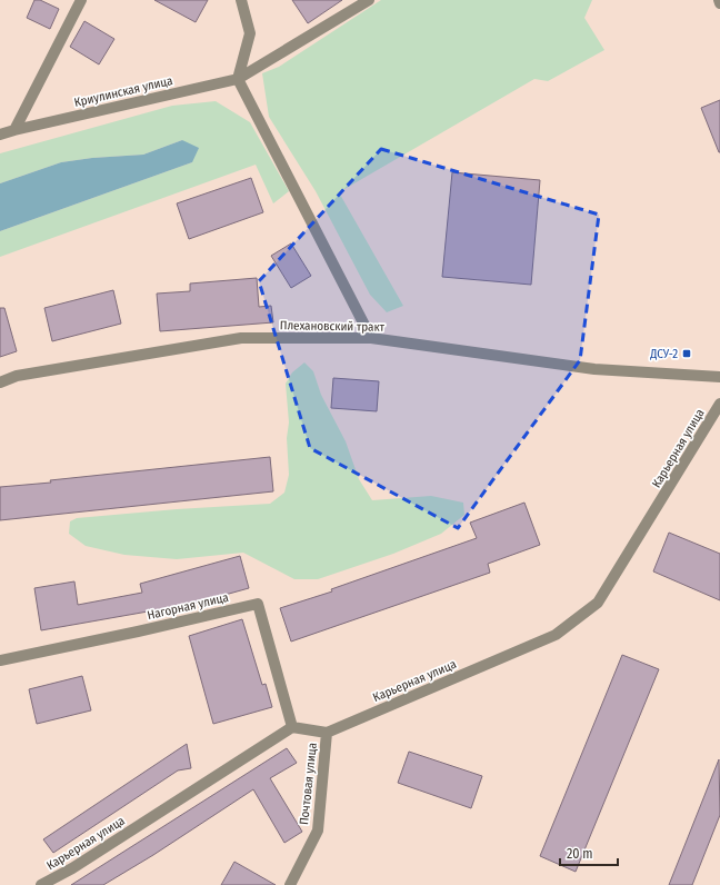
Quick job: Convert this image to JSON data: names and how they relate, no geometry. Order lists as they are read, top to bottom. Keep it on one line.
{"streets":{"street":["Криулинская улица","Плехановский тракт","Карьерная улица","Нагорная улица","Почтовая улица"]},"crossings":[["Карьерная улица","Нагорная улица"],["Карьерная улица","Почтовая улица"]],"places":{"transit":["ДСУ-2"]},"scale_bar":"20 m"}
